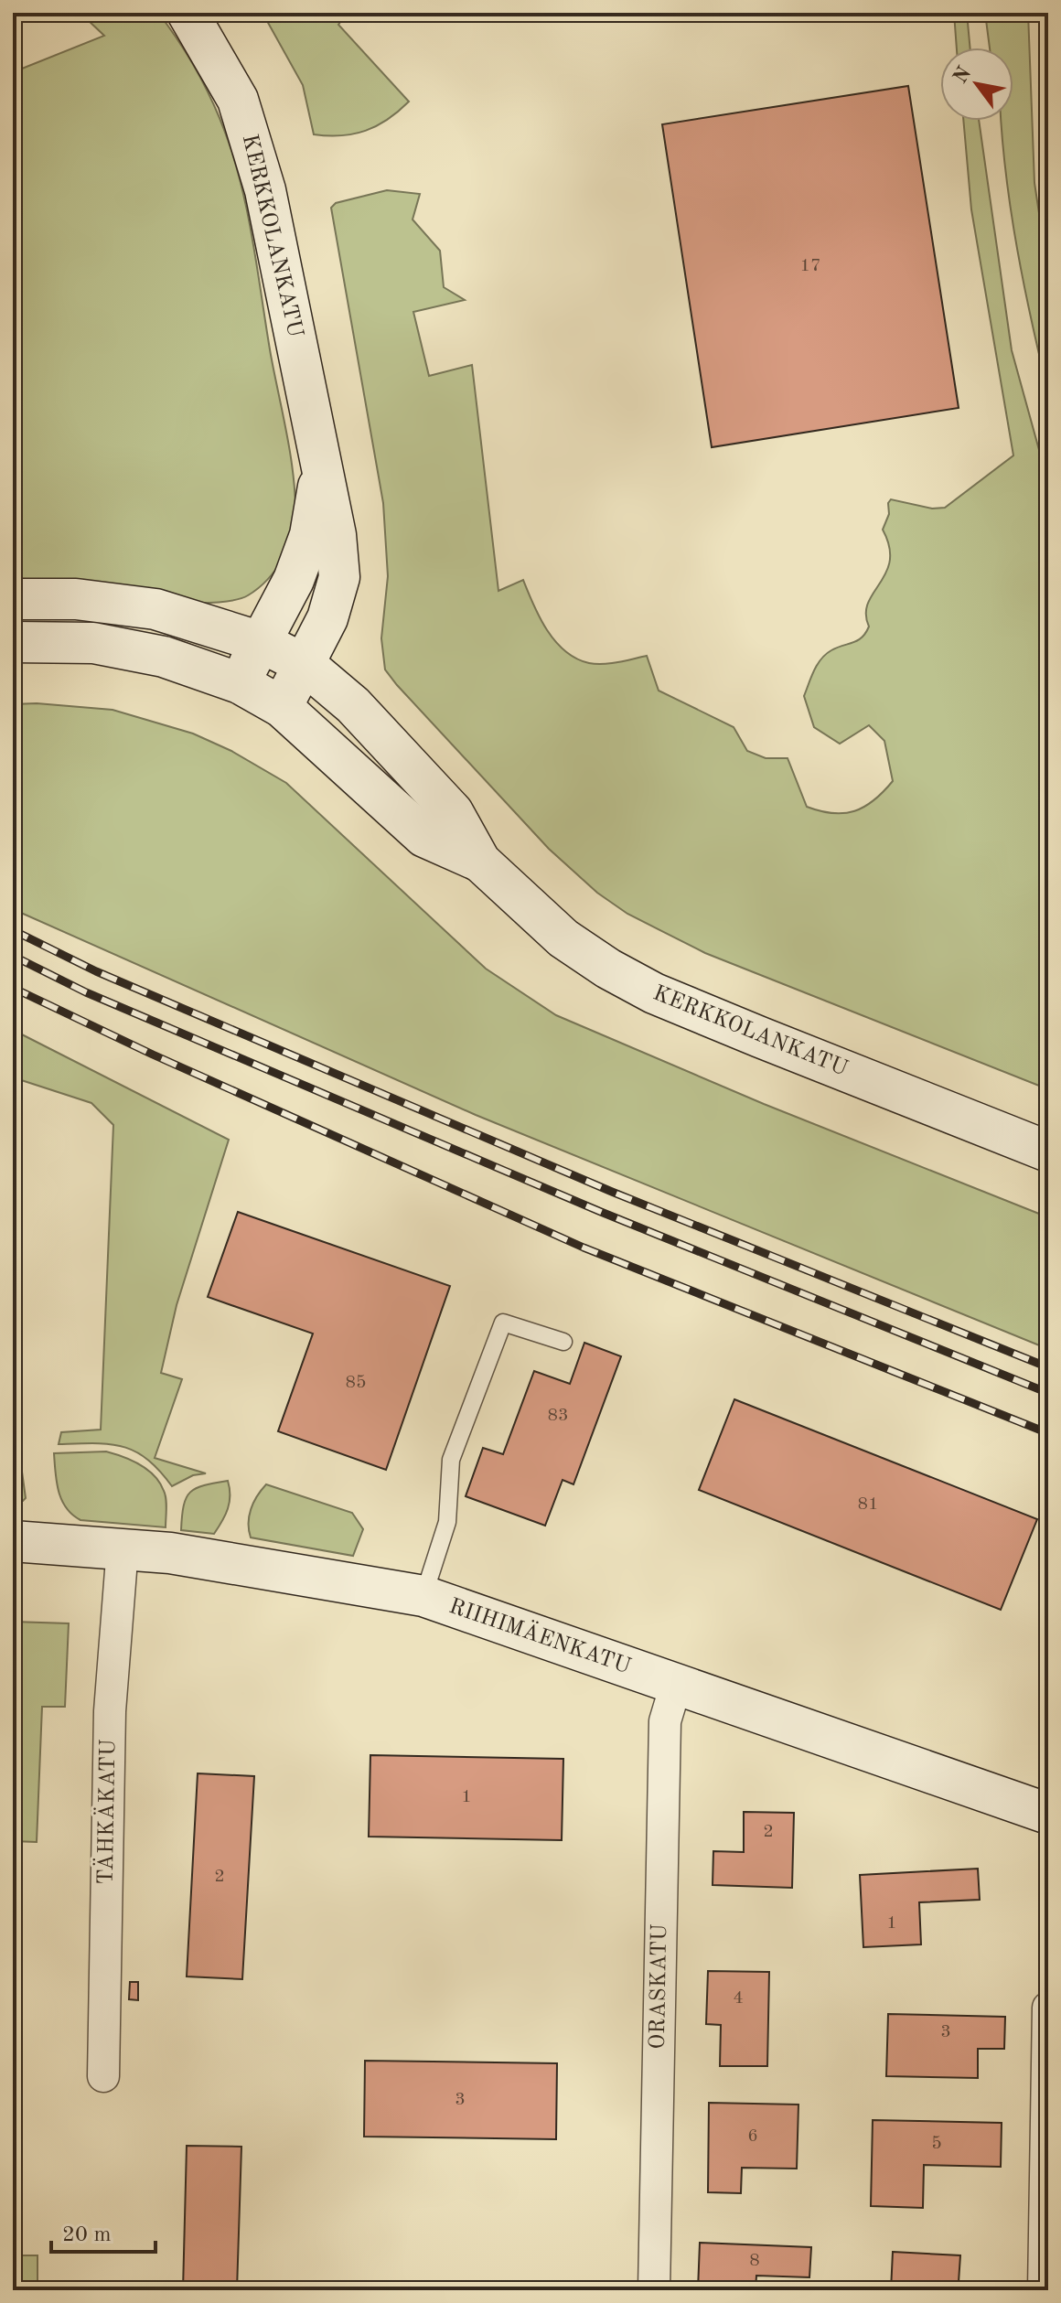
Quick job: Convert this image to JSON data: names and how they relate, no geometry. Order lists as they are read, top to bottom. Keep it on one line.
{"streets":{"street":["KERKKOLANKATU","RIIHIMÄENKATU","TÄHKÄKATU","ORASKATU"]},"crossings":[["RIIHIMÄENKATU","TÄHKÄKATU"],["RIIHIMÄENKATU","ORASKATU"]],"house_numbers":["17","85","83","81","1","2","2","1","4","3","3","6","5","8"],"scale_bar":"20 m","north":"top left"}
